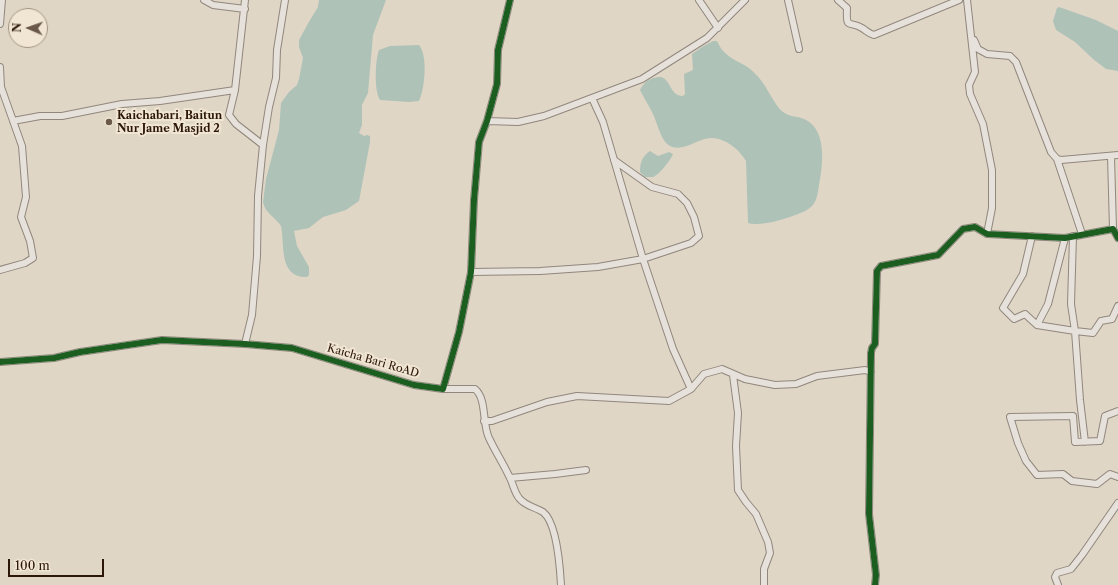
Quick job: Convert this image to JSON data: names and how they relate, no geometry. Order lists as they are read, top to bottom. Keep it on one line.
{"streets":{"street":["Kaicha Bari RoAD"]},"places":["Kaichabari, Baitun Nur Jame Masjid 2"],"scale_bar":"100 m","north":"left"}
